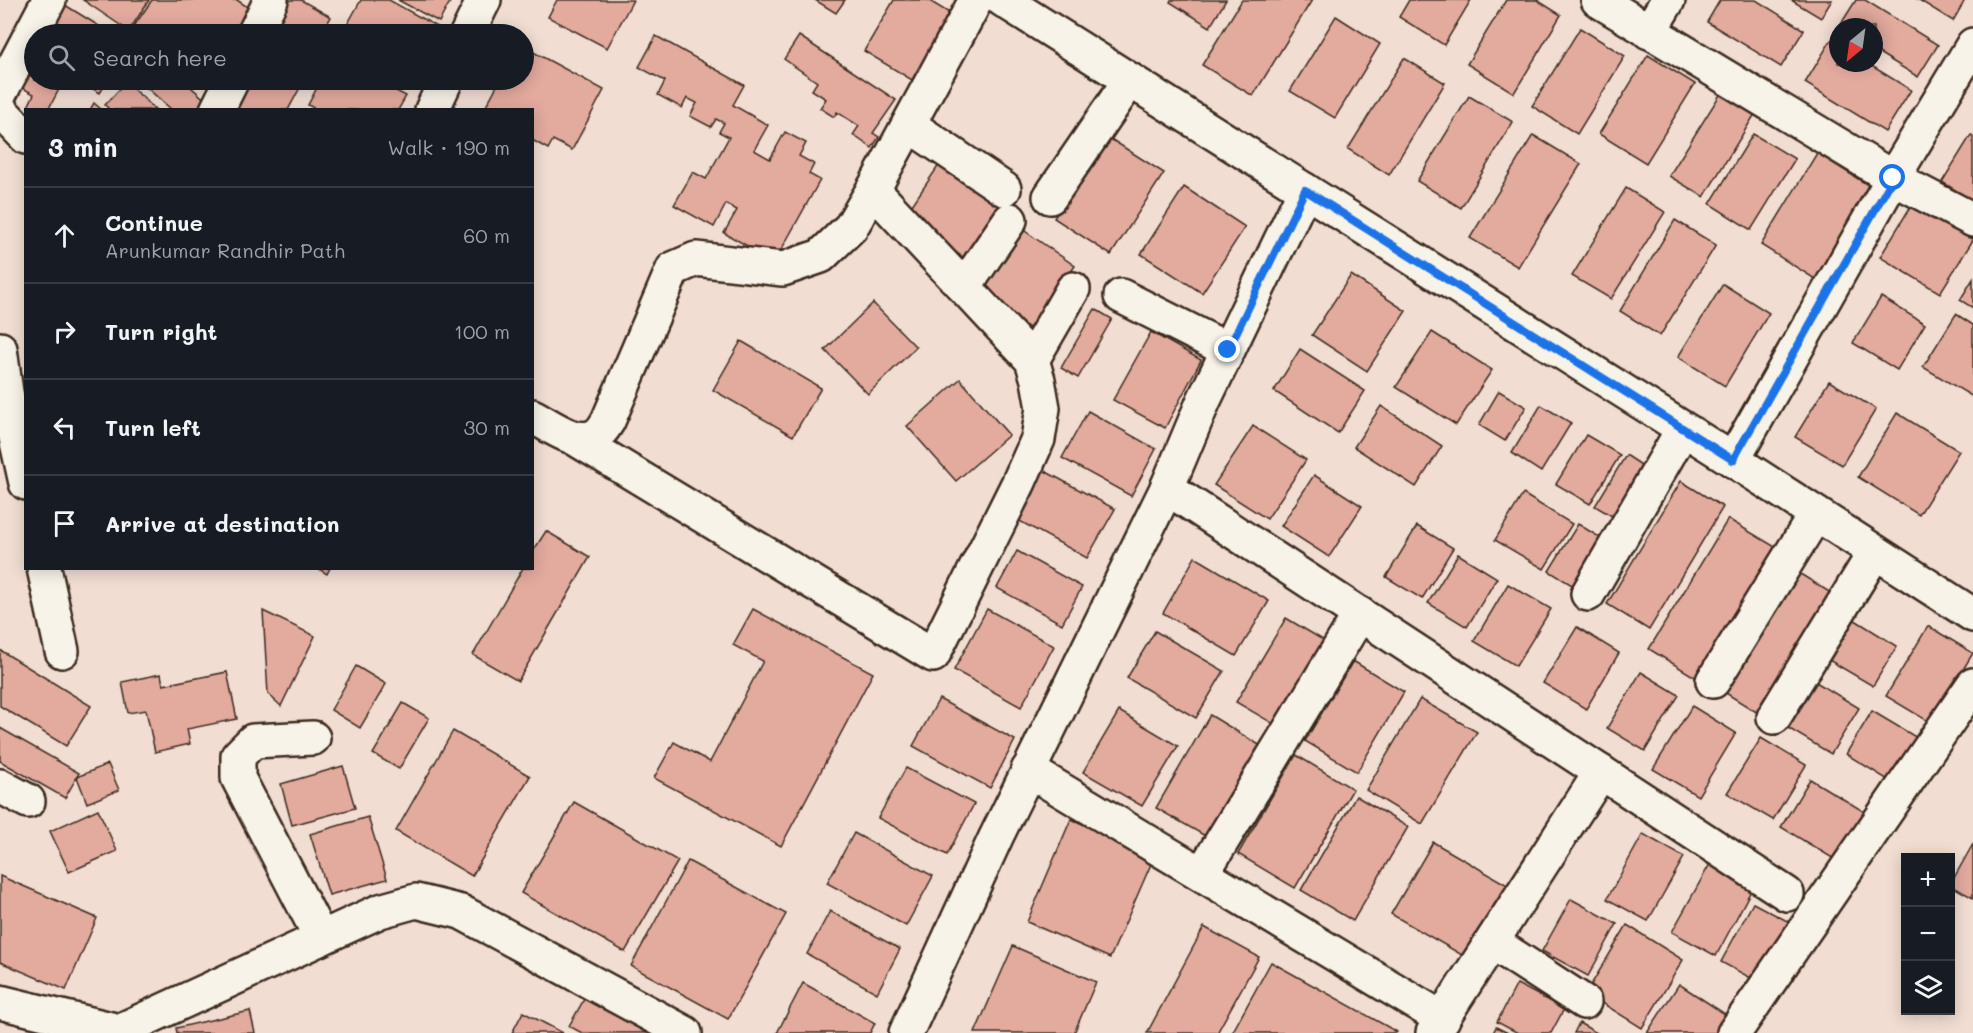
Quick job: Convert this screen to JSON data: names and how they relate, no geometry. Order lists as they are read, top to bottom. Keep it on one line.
{"north":"bottom left","page":{"search":"Search here","heading":["3 min","Walk · 190 m"],"list":[["Continue","Arunkumar Randhir Path","60 m"],["Turn right","100 m"],["Turn left","30 m"],"Arrive at destination"],"map_buttons":["+","−"]}}
